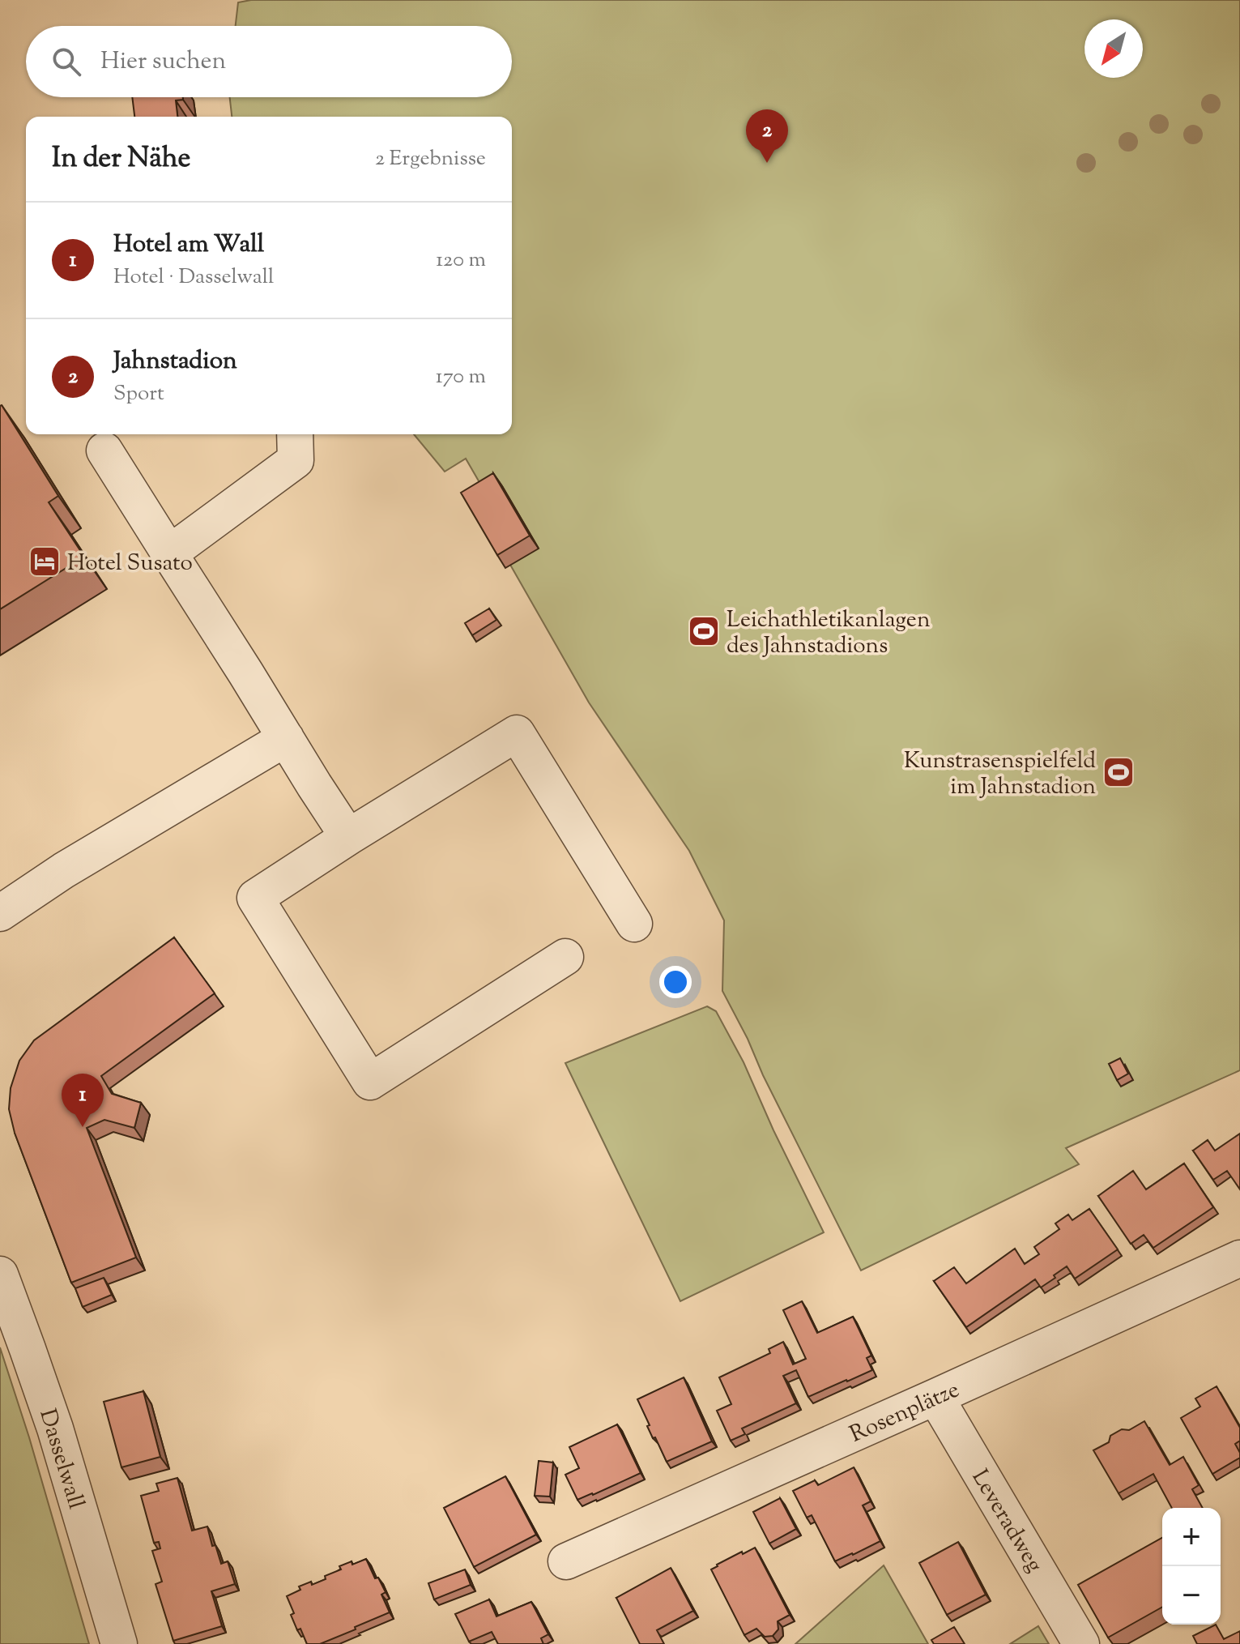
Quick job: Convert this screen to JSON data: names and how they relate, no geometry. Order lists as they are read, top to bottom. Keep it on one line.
{"streets":{"street":["Rosenplätze","Dasselwall","Leveradweg"]},"crossings":[["Rosenplätze","Leveradweg"]],"places":{"hotel":["Hotel Susato"],"sports":["Leichathletikanlagen des Jahnstadions","Kunstrasenspielfeld im Jahnstadion"]},"north":"bottom left","page":{"search":"Hier suchen","pins":["2","1"],"heading":["In der Nähe","2 Ergebnisse"],"list":[{"mark":"1","name":"Hotel am Wall","note":"Hotel · Dasselwall","value":"120 m"},{"mark":"2","name":"Jahnstadion","note":"Sport","value":"170 m"}],"map_buttons":["+","−"]}}
